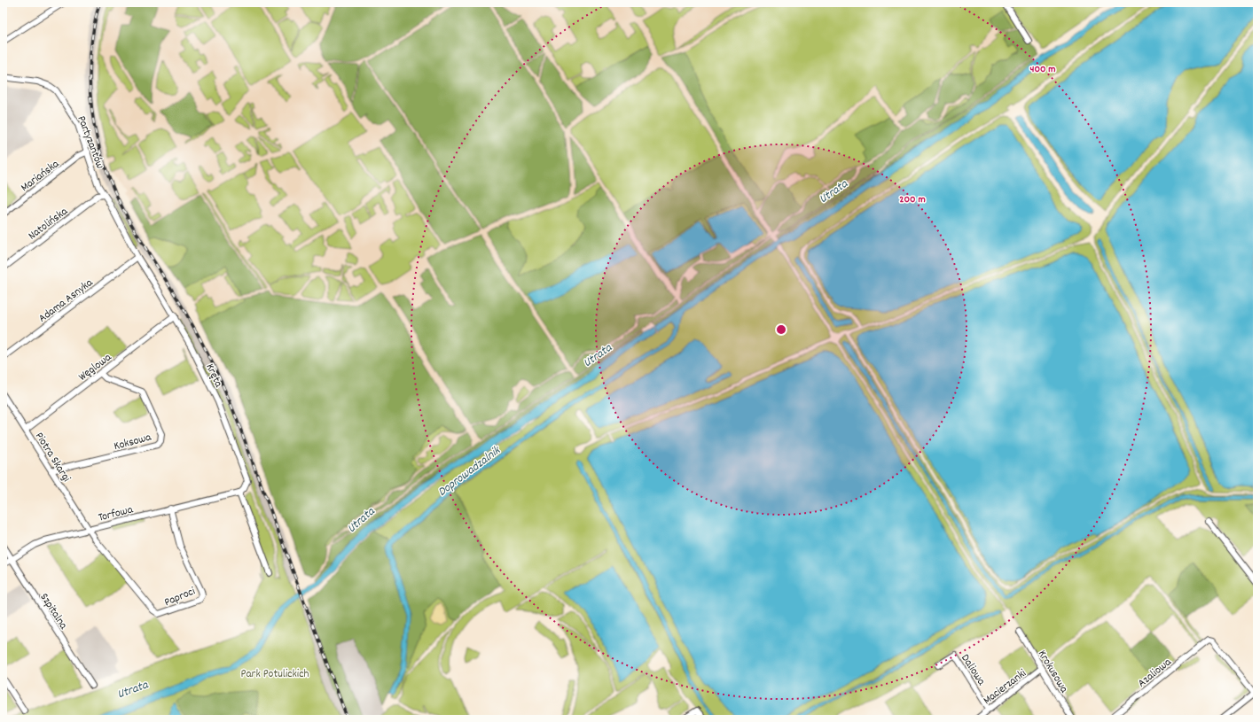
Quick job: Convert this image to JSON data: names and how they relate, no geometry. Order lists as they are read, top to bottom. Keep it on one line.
{"streets":{"street":["Partyzantów","Mariańska","Natolińska","Adama Asnyka","Węglowa","Kręta","Koksowa","Piotra Skargi","Torfowa","Paproci","Szpitalna","Daliowa","Krokusowa","Azaliowa","Macierzanki"]},"crossings":[["Partyzantów","Mariańska"],["Partyzantów","Natolińska"],["Partyzantów","Kręta"],["Natolińska","Kręta"],["Adama Asnyka","Kręta"],["Węglowa","Kręta"],["Węglowa","Koksowa"],["Węglowa","Piotra Skargi"],["Kręta","Torfowa"],["Koksowa","Piotra Skargi"],["Piotra Skargi","Torfowa"],["Piotra Skargi","Paproci"],["Torfowa","Paproci"],["Torfowa","Szpitalna"],["Daliowa","Macierzanki"],["Krokusowa","Macierzanki"]],"water":["Utrata","Doprowadzalnik"],"parks":["Park Potulickich"],"rings":["400 m","200 m"]}
